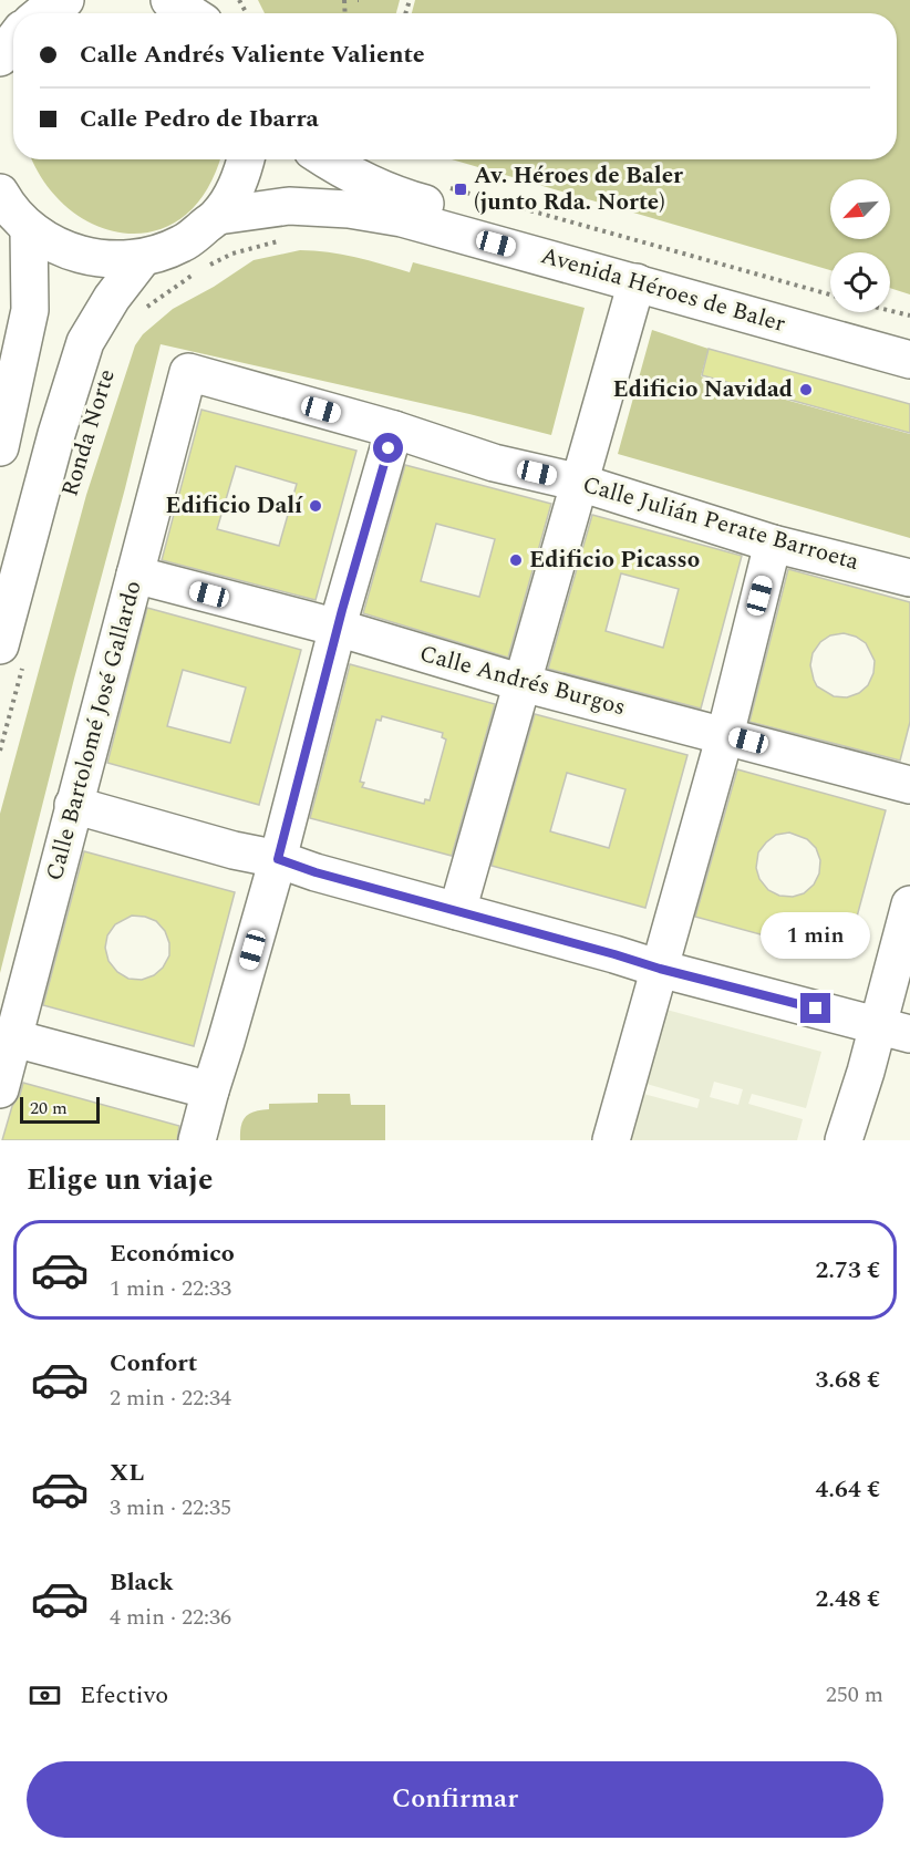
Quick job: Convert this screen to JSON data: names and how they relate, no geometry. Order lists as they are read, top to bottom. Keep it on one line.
{"streets":{"main road":["Avenida Héroes de Baler","Ronda Norte","Calle Julián Perate Barroeta","Calle Andrés Burgos","Calle Bartolomé José Gallardo"]},"crossings":[["Calle Julián Perate Barroeta","Calle Bartolomé José Gallardo"],["Calle Andrés Burgos","Calle Bartolomé José Gallardo"]],"places":{"transit":["Av. Héroes de Baler (junto Rda. Norte)"],"other":["Edificio Navidad","Edificio Dalí","Edificio Picasso"]},"scale_bar":"20 m","north":"bottom left","page":{"banner":["Calle Andrés Valiente Valiente","Calle Pedro de Ibarra"],"bubble":"1 min","scale":"20 m","heading":"Elige un viaje","list":[{"name":"Económico","note":"1 min · 22:33","value":"2.73 €"},{"name":"Confort","note":"2 min · 22:34","value":"3.68 €"},{"name":"XL","note":"3 min · 22:35","value":"4.64 €"},{"name":"Black","note":"4 min · 22:36","value":"2.48 €"}],"pay":["Efectivo","250 m"],"buttons":"Confirmar"}}
